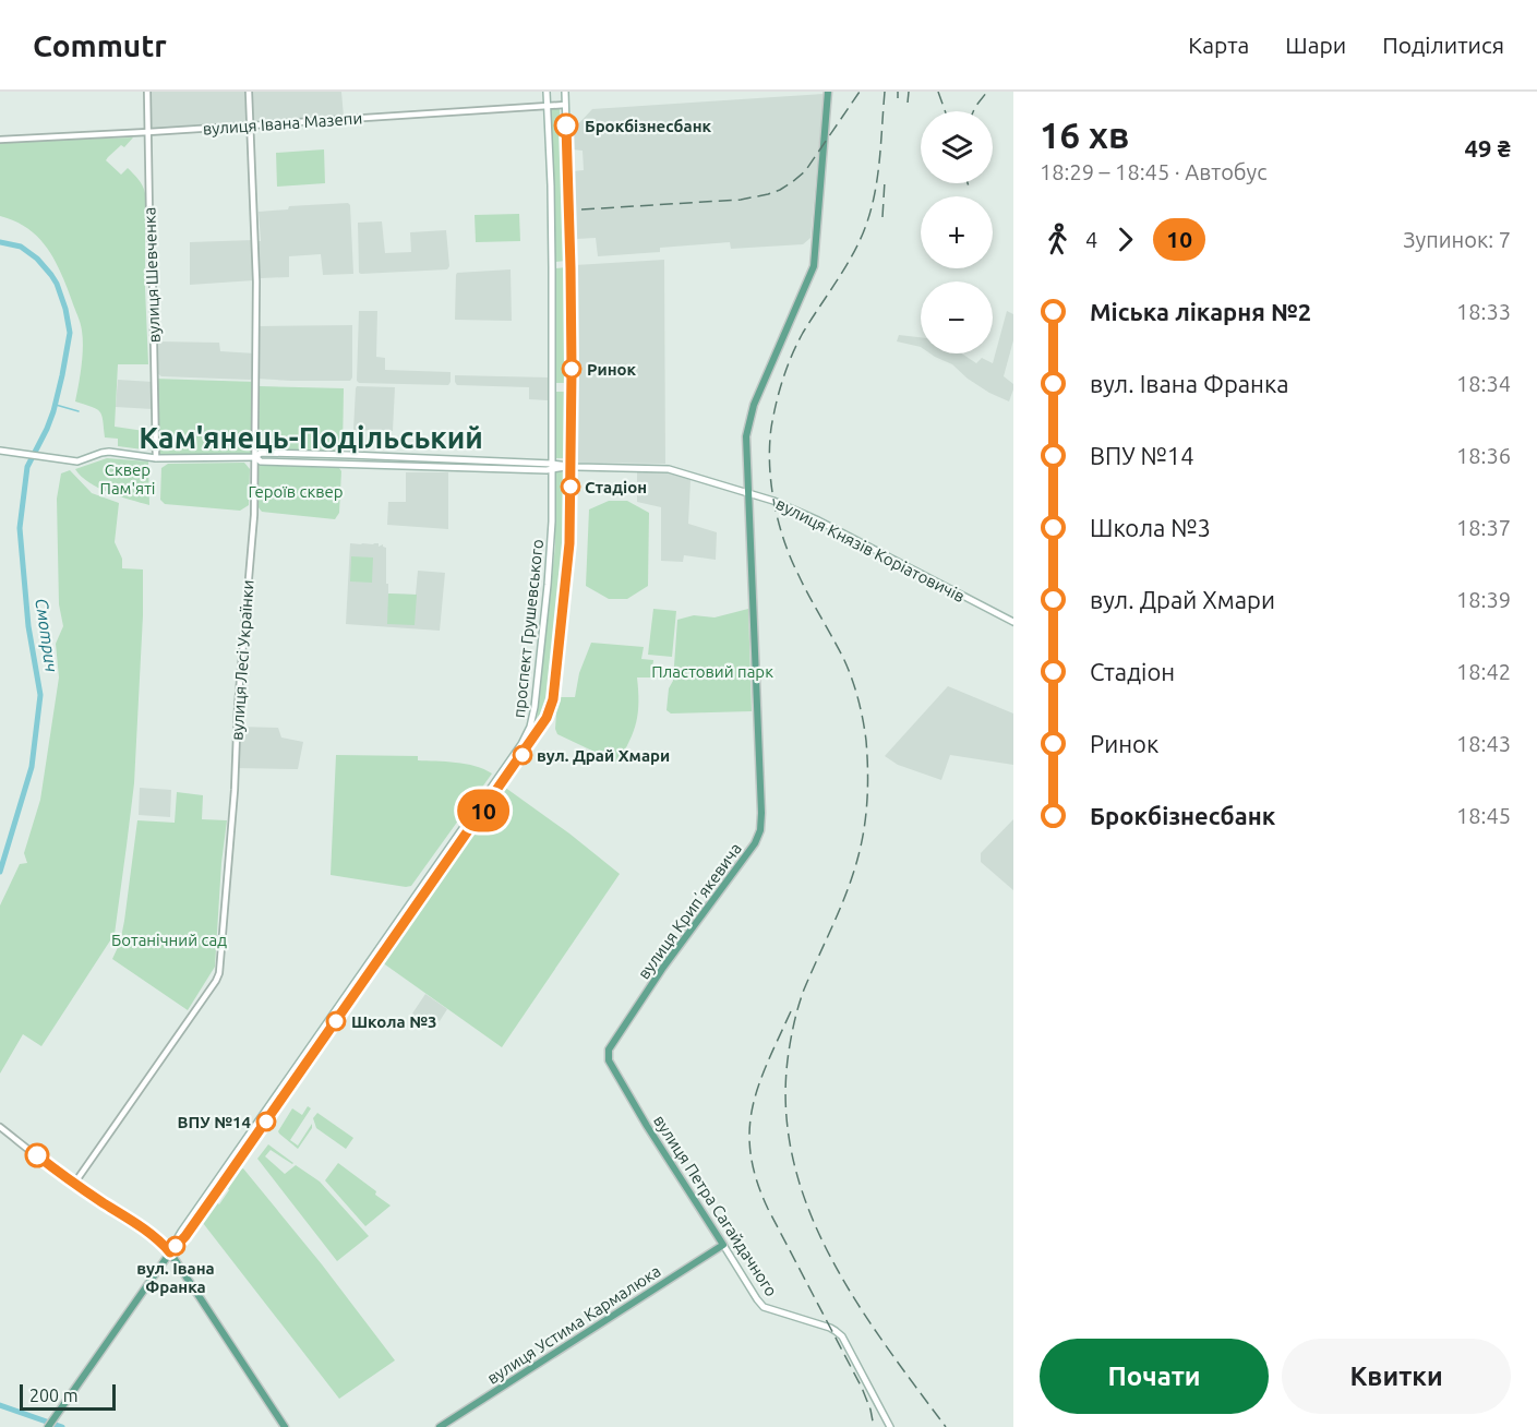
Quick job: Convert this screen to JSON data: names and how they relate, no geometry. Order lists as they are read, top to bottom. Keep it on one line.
{"streets":{"main road":["вулиця Князів Коріатовичів","проспект Грушевського","вулиця Крипʼякевича","вулиця Петра Сагайдачного","вулиця Устима Кармалюка"],"street":["вулиця Івана Мазепи","вулиця Шевченка","вулиця Лесі Українки"]},"crossings":[["вулиця Івана Мазепи","вулиця Шевченка"],["вулиця Івана Мазепи","проспект Грушевського"],["вулиця Івана Мазепи","вулиця Лесі Українки"],["вулиця Шевченка","вулиця Князів Коріатовичів"],["вулиця Князів Коріатовичів","проспект Грушевського"],["вулиця Князів Коріатовичів","вулиця Лесі Українки"],["вулиця Князів Коріатовичів","вулиця Крипʼякевича"],["вулиця Крипʼякевича","вулиця Петра Сагайдачного"],["вулиця Петра Сагайдачного","вулиця Устима Кармалюка"]],"districts":["Кам'янець-Подільський"],"water":["Смотрич"],"parks":["Сквер Пам'яті","Героїв сквер","Пластовий парк","Ботанічний сад"],"places":["Брокбізнесбанк","Ринок","Стадіон","вул. Драй Хмари","Школа №3","ВПУ №14","вул. Івана Франка"],"lines":["bus line 10"],"scale_bar":"200 m","page":{"header":"Commutr","nav":["Карта","Шари","Поділитися"],"on_map":"10","heading":["16 хв","18:29 – 18:45 · Автобус","49 ₴"],"map_buttons":["+","−"],"legs":["4","10","Зупинок: 7"],"list":[{"name":"Міська лікарня №2","value":"18:33"},{"name":"вул. Івана Франка","value":"18:34"},{"name":"ВПУ №14","value":"18:36"},{"name":"Школа №3","value":"18:37"},{"name":"вул. Драй Хмари","value":"18:39"},{"name":"Стадіон","value":"18:42"},{"name":"Ринок","value":"18:43"},{"name":"Брокбізнесбанк","value":"18:45"}],"buttons":["Почати","Квитки"],"scale":"200 m"}}
